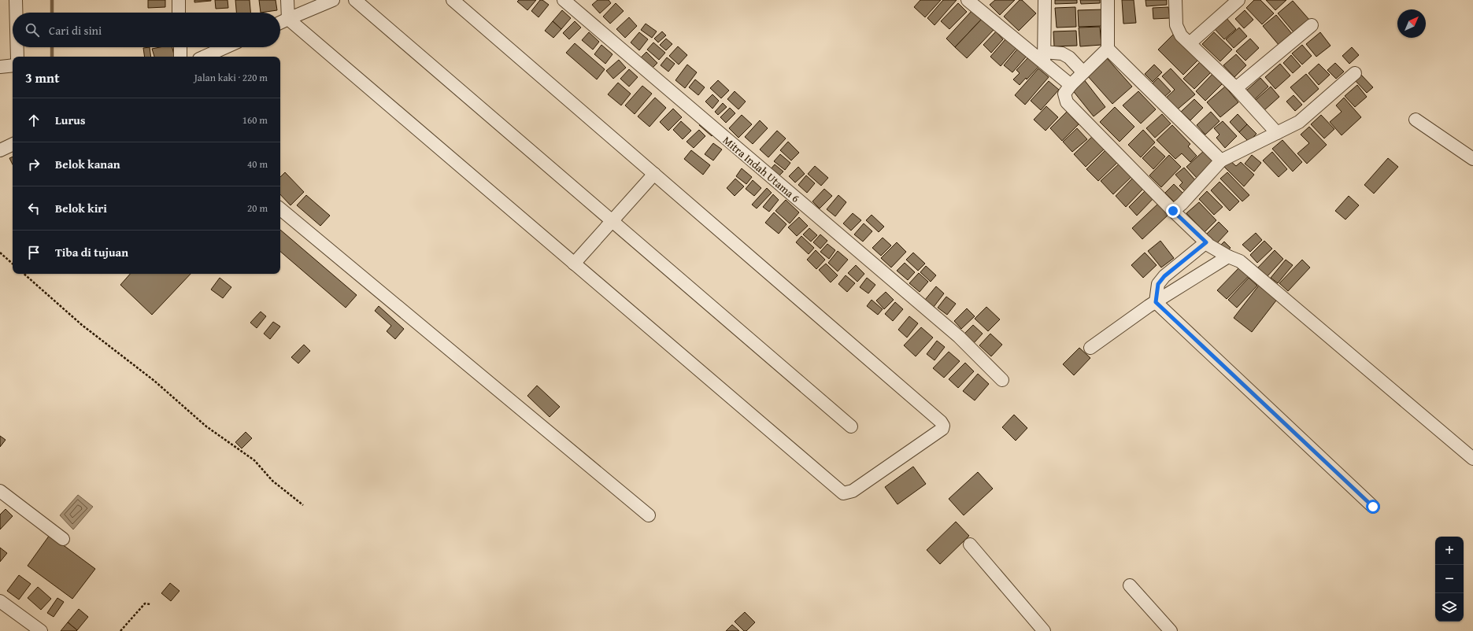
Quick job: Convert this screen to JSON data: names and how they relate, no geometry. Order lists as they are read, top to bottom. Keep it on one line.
{"streets":{"street":["Mitra Indah Utama 6"]},"north":"top right","page":{"search":"Cari di sini","heading":["3 mnt","Jalan kaki · 220 m"],"list":[["Lurus","160 m"],["Belok kanan","40 m"],["Belok kiri","20 m"],"Tiba di tujuan"],"map_buttons":["+","−"]}}
